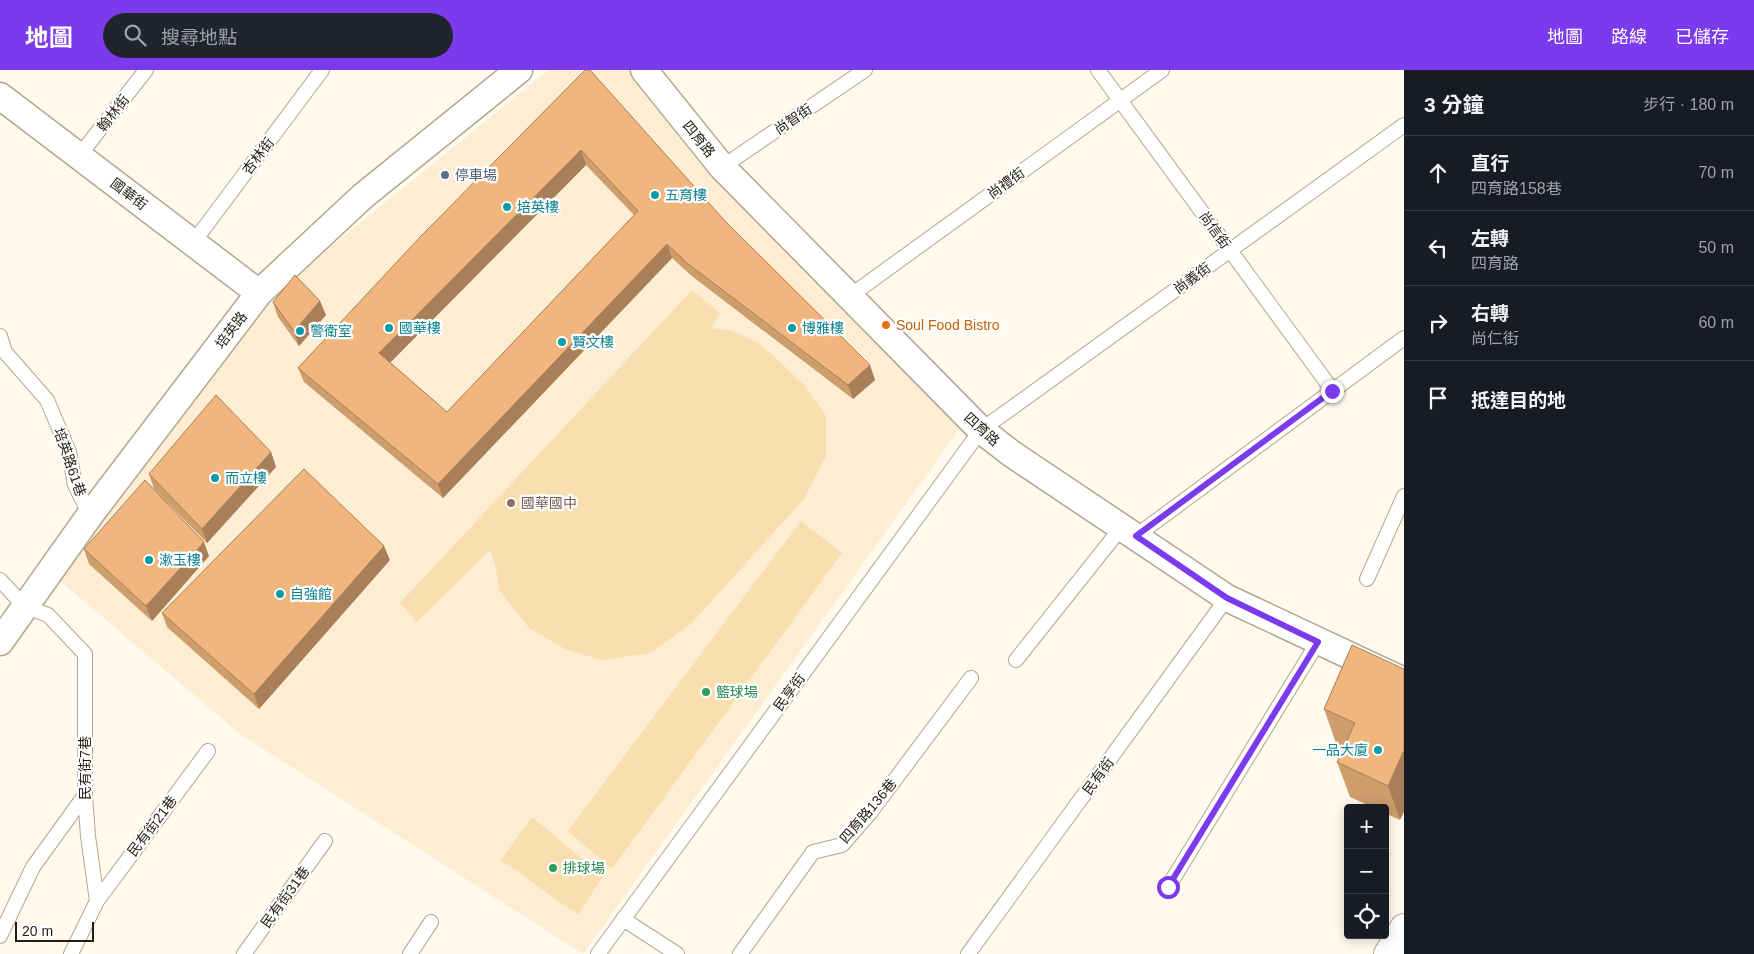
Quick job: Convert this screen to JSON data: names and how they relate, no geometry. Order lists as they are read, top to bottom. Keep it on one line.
{"streets":{"street":["四育路","國華街","培英路"],"lane":["翰林街","尚智街","杏林街","尚禮街","尚信街","尚義街","培英路61巷","民享街","民有街7巷","民有街","四育路136巷","民有街21巷","民有街31巷"]},"crossings":[["翰林街","國華街"],["尚智街","四育路"],["四育路","尚禮街"],["四育路","尚義街"],["四育路","民享街"],["四育路","民有街"],["杏林街","國華街"],["尚禮街","尚信街"],["國華街","培英路"],["尚信街","尚義街"],["尚義街","民享街"],["培英路","培英路61巷"],["培英路","民有街7巷"],["民有街7巷","民有街21巷"]],"places":["停車場","五育樓","培英樓","Soul Food Bistro","國華樓","博雅樓","警衛室","賢文樓","而立樓","國華國中","漱玉樓","自強館","籃球場","一品大廈","排球場"],"scale_bar":"20 m","page":{"header":"地圖","search":"搜尋地點","nav":["地圖","路線","已儲存"],"heading":["3 分鐘","步行 · 180 m"],"list":[["直行","四育路158巷","70 m"],["左轉","四育路","50 m"],["右轉","尚仁街","60 m"],"抵達目的地"],"map_buttons":["+","−"],"scale":"20 m"}}
